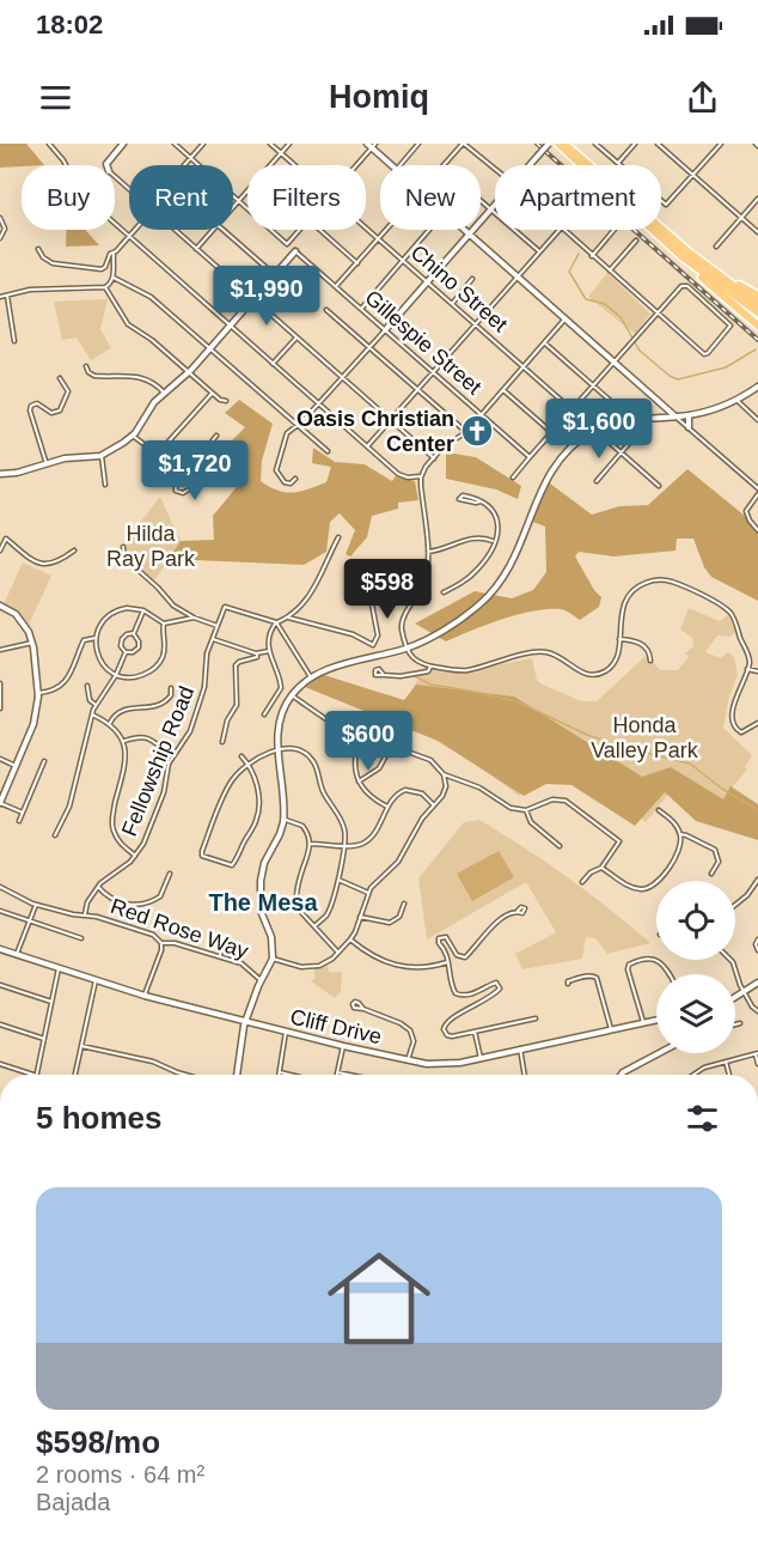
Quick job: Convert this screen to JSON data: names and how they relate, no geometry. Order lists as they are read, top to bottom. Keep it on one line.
{"streets":{"main road":["Cliff Drive"],"street":["Chino Street","Gillespie Street","Fellowship Road","Red Rose Way"]},"crossings":[["Fellowship Road","Red Rose Way"]],"districts":["The Mesa"],"parks":["Hilda Ray Park","Honda Valley Park"],"places":{"church":["Oasis Christian Center"]},"page":{"status":"18:02","header":"Homiq","chip":["Buy","Rent","Filters","New","Apartment"],"price":["$1,990","$1,600","$1,720","$598","$600"],"heading":"5 homes","list":[{"name":"$598/mo","note":"2 rooms · 64 m² · Bajada"}]}}
